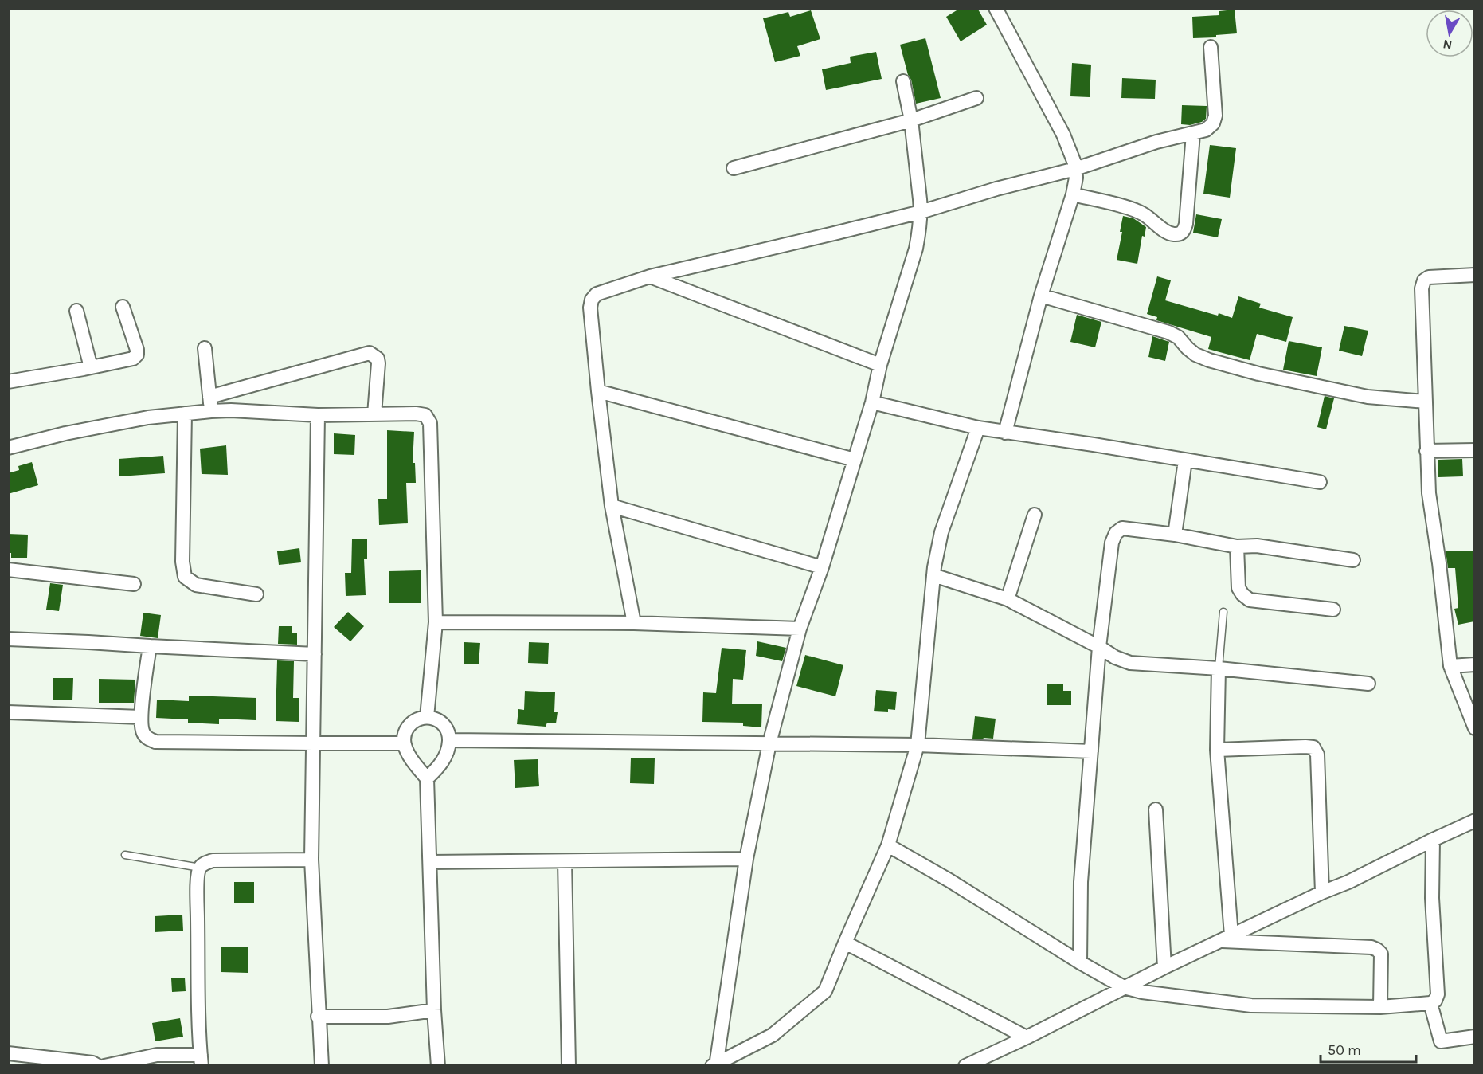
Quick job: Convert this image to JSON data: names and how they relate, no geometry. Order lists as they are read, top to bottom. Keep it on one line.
{"scale_bar":"50 m","north":"bottom"}
